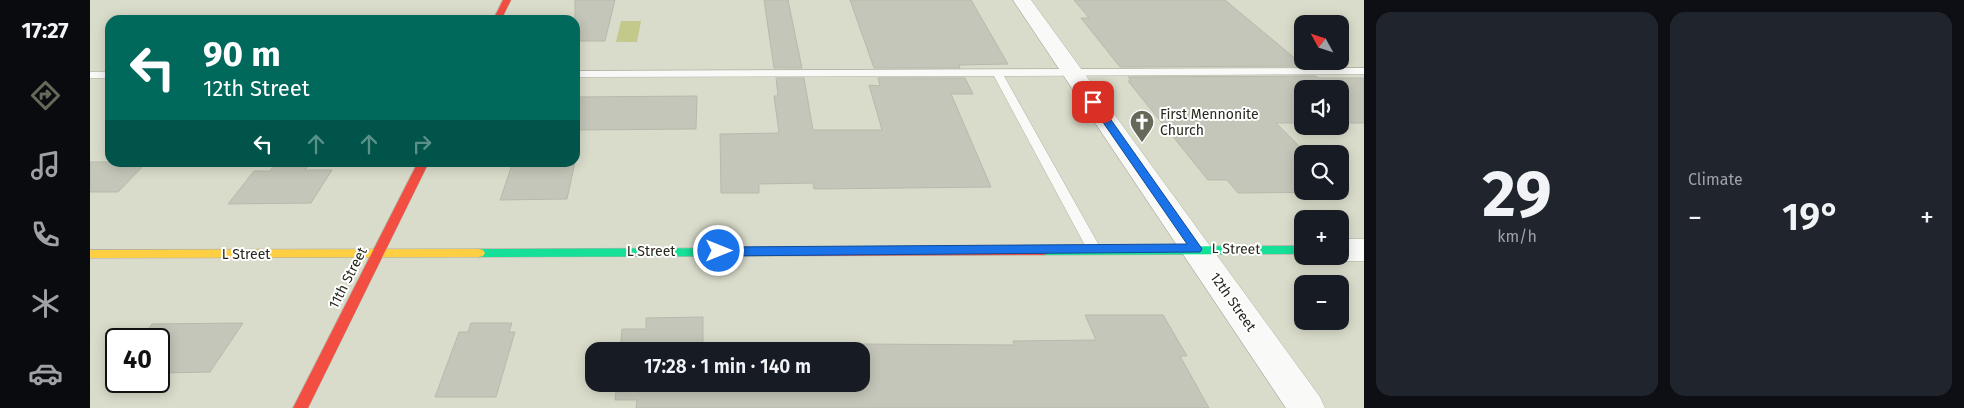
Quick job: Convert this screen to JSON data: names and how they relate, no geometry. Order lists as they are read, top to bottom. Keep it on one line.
{"streets":{"street":["L Street","11th Street","12th Street"]},"crossings":[["L Street","11th Street"],["L Street","12th Street"]],"places":{"church":["First Mennonite Church"]},"north":"top left","page":{"tabs":"17:27","tile":[["29","km/h"],"Climate"],"map_buttons":["+","−"],"turn":["90 m","12th Street"],"heat":["−","19°","+"],"limit":"40","trip":"17:28 · 1 min · 140 m"}}
